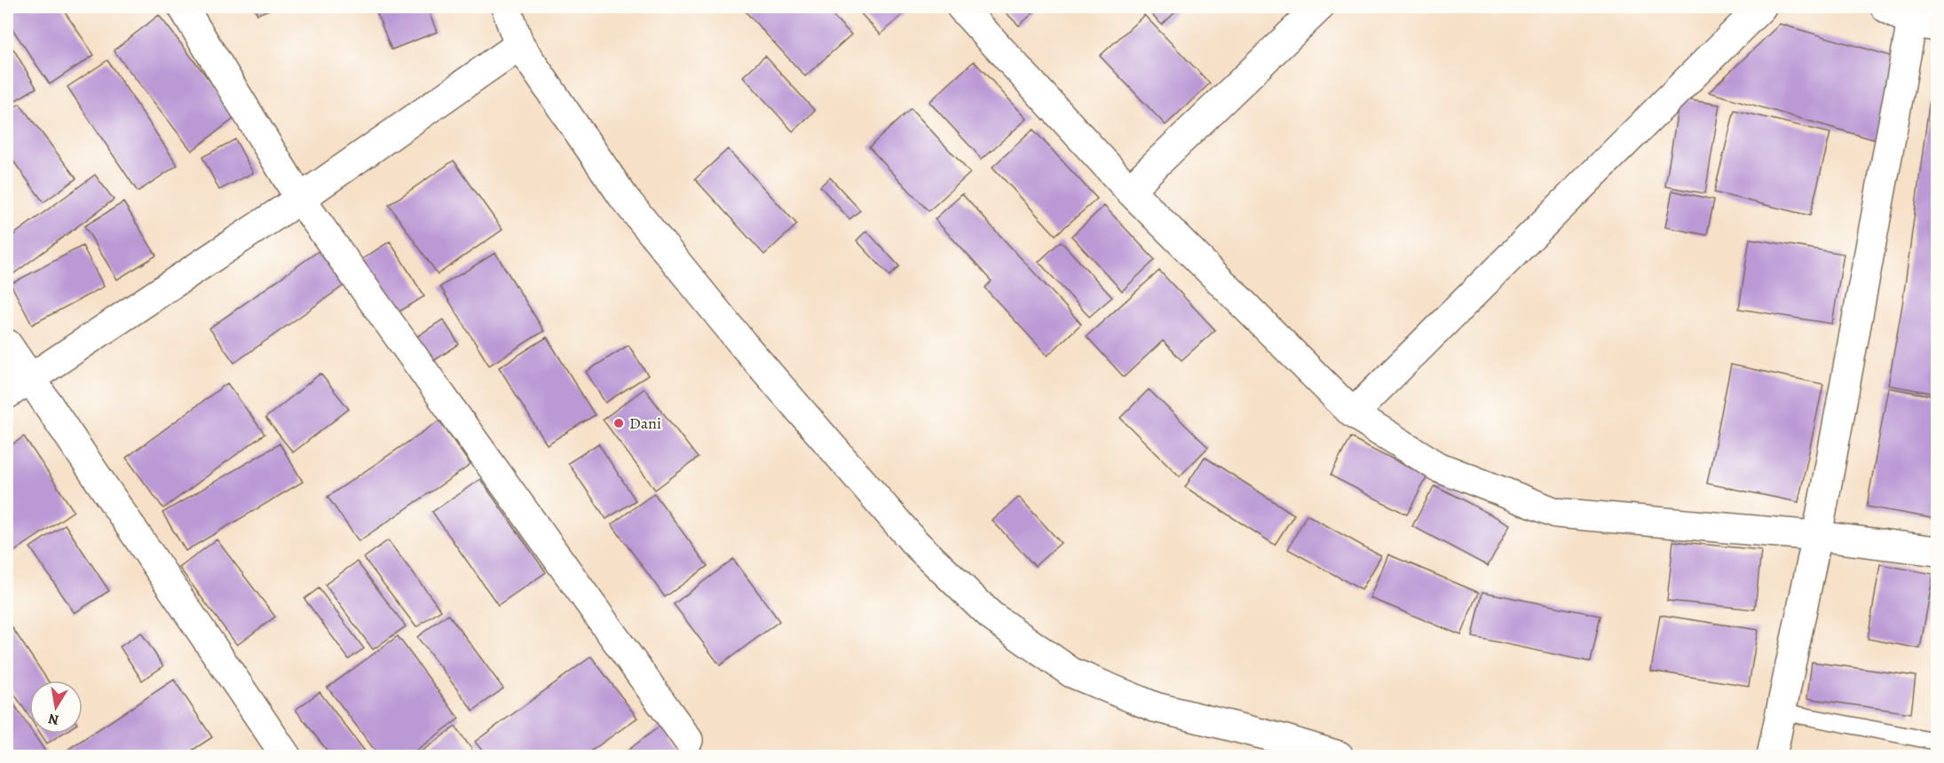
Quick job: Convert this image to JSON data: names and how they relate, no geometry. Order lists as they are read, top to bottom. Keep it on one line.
{"places":["Dani"],"north":"bottom"}
